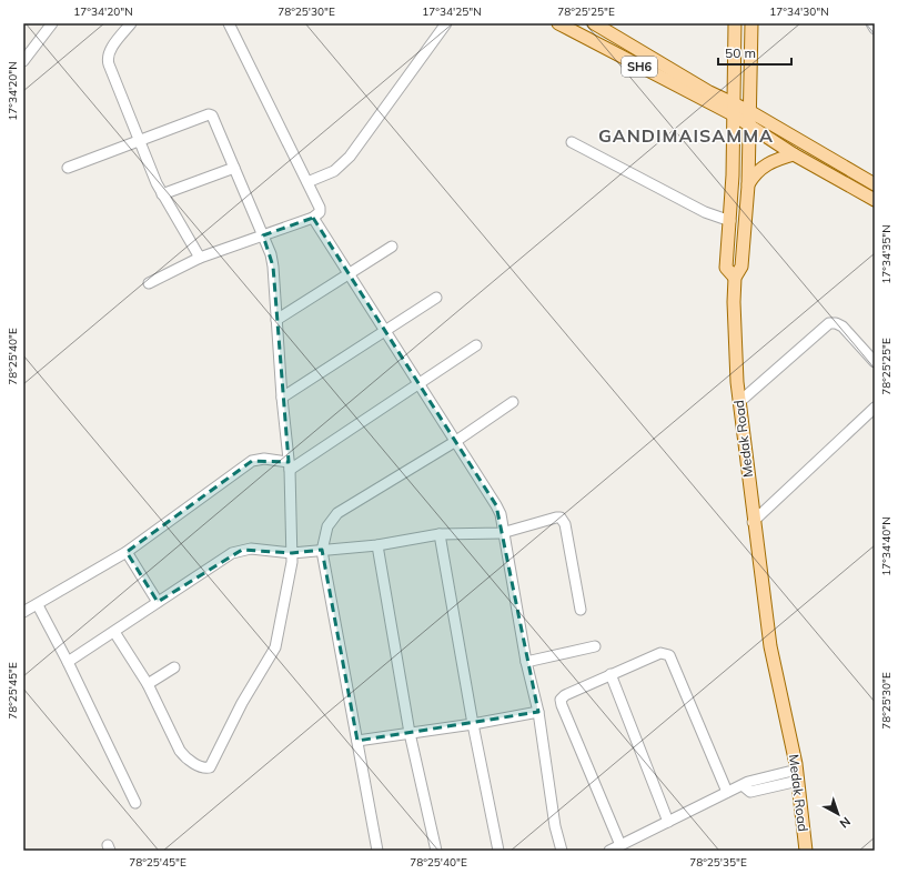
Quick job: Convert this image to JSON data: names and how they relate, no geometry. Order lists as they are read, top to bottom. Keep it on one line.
{"streets":{"main road":["SH6","Medak Road"]},"districts":["GANDIMAISAMMA"],"scale_bar":"50 m","north":"bottom right","coordinates":["17°34'20\"N","78°25'30\"E","17°34'25\"N","78°25'25\"E","17°34'30\"N","17°34'35\"N","78°25'40\"E","17°34'40\"N","78°25'45\"E","78°25'35\"E"]}
